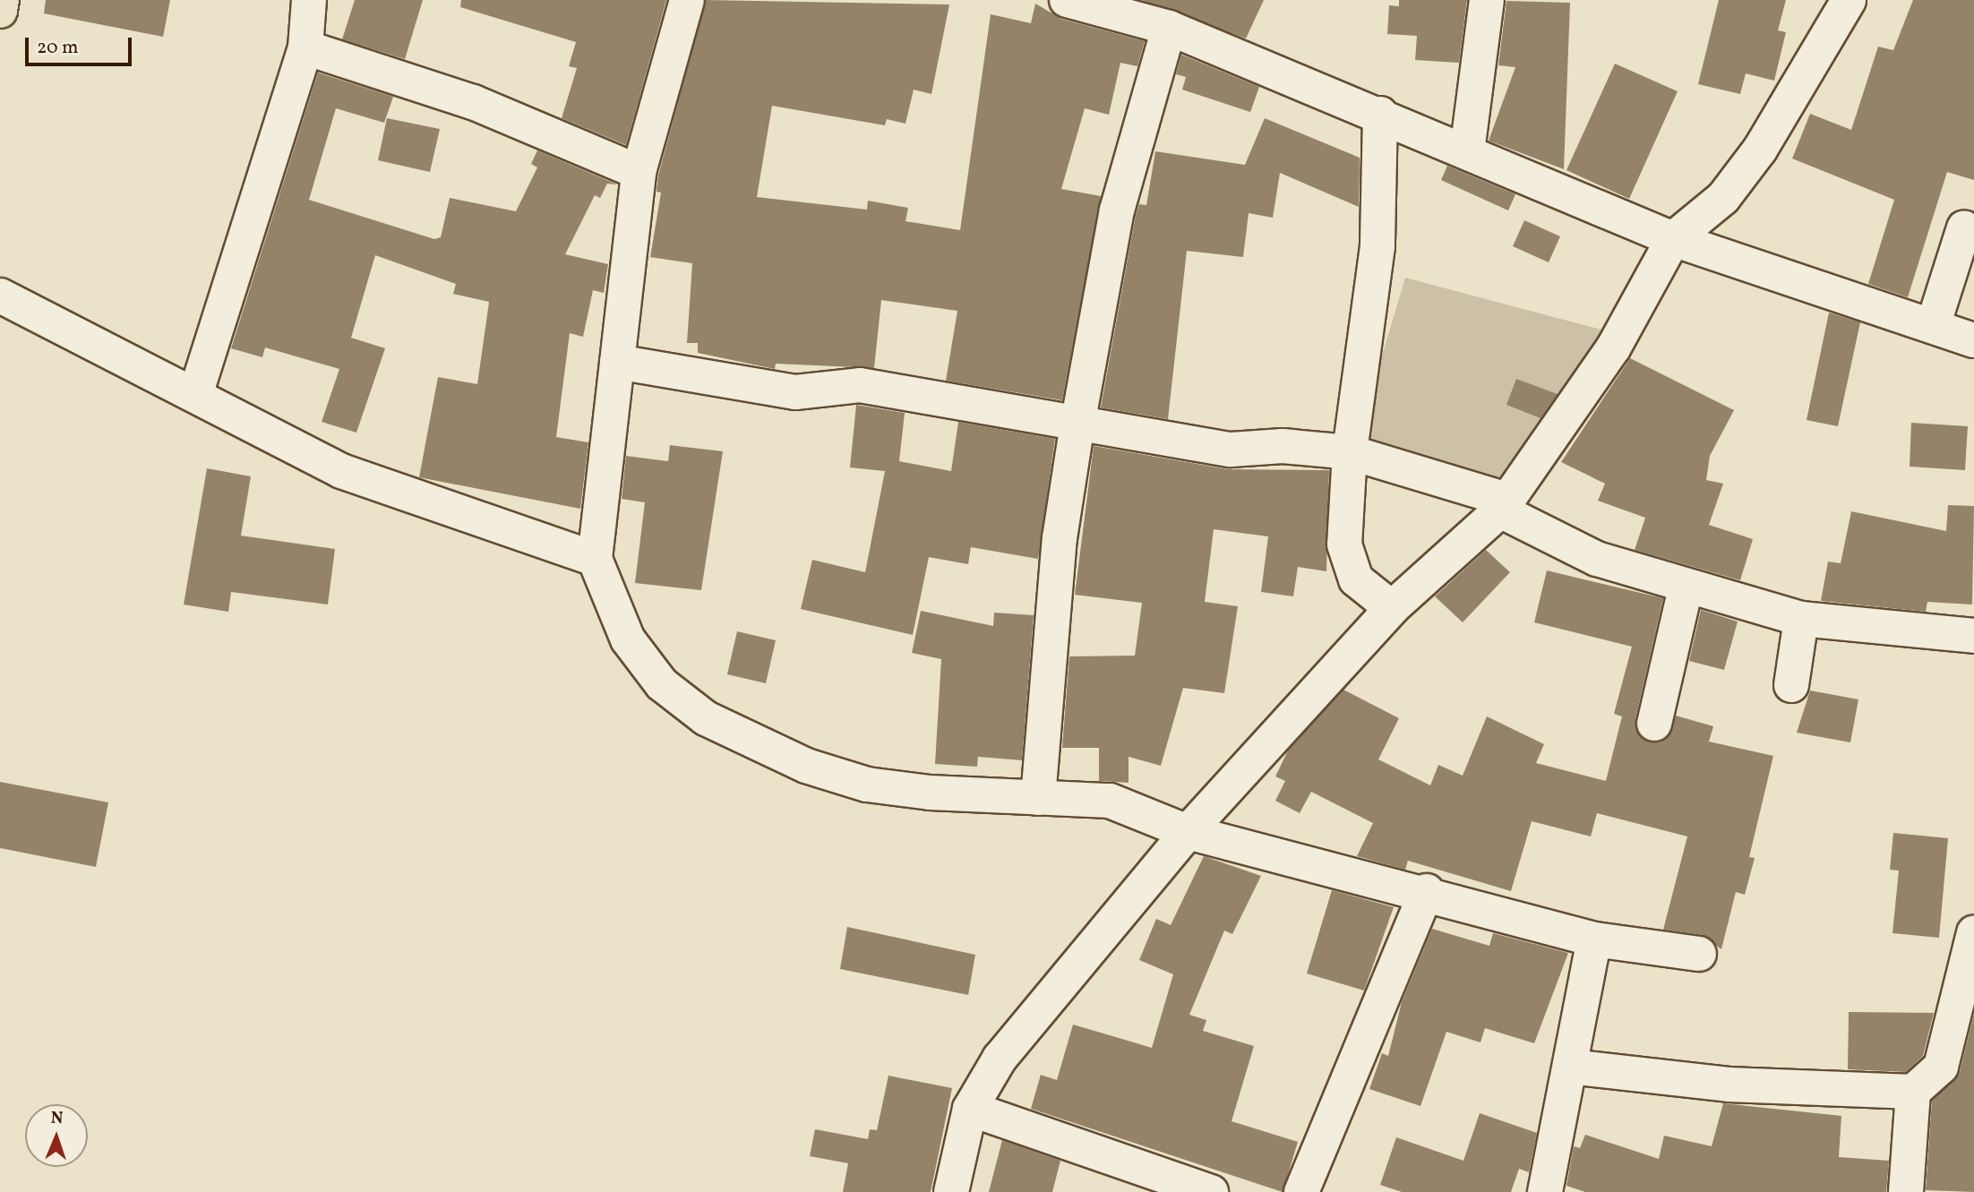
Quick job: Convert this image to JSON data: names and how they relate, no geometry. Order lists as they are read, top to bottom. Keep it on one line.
{"scale_bar":"20 m","north":"top"}
